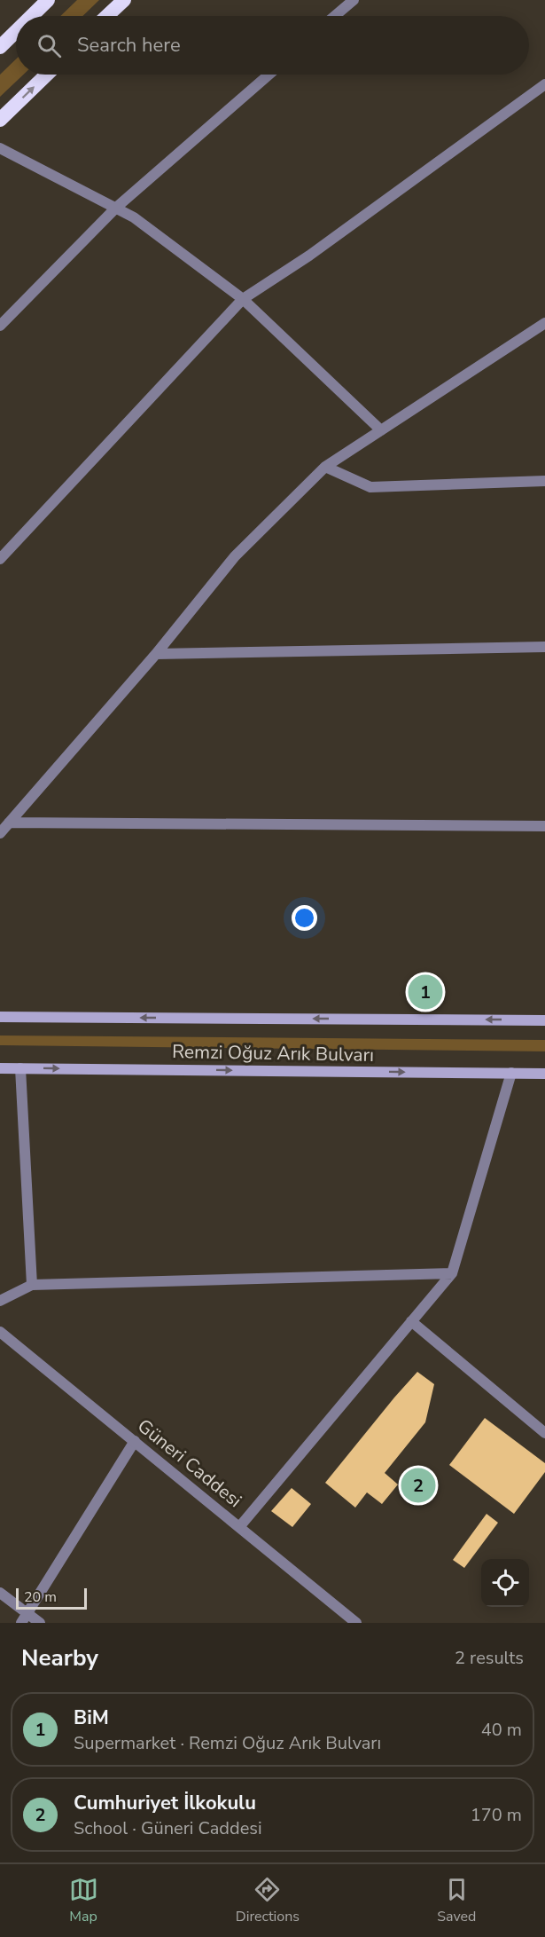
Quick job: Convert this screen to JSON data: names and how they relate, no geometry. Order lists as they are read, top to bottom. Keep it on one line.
{"streets":{"main road":["Remzi Oğuz Arık Bulvarı"],"street":["Güneri Caddesi"]},"scale_bar":"20 m","page":{"search":"Search here","pins":["1","2"],"scale":"20 m","heading":["Nearby","2 results"],"list":[{"mark":"1","name":"BiM","note":"Supermarket · Remzi Oğuz Arık Bulvarı","value":"40 m"},{"mark":"2","name":"Cumhuriyet İlkokulu","note":"School · Güneri Caddesi","value":"170 m"}],"nav":["Map","Directions","Saved"]}}
